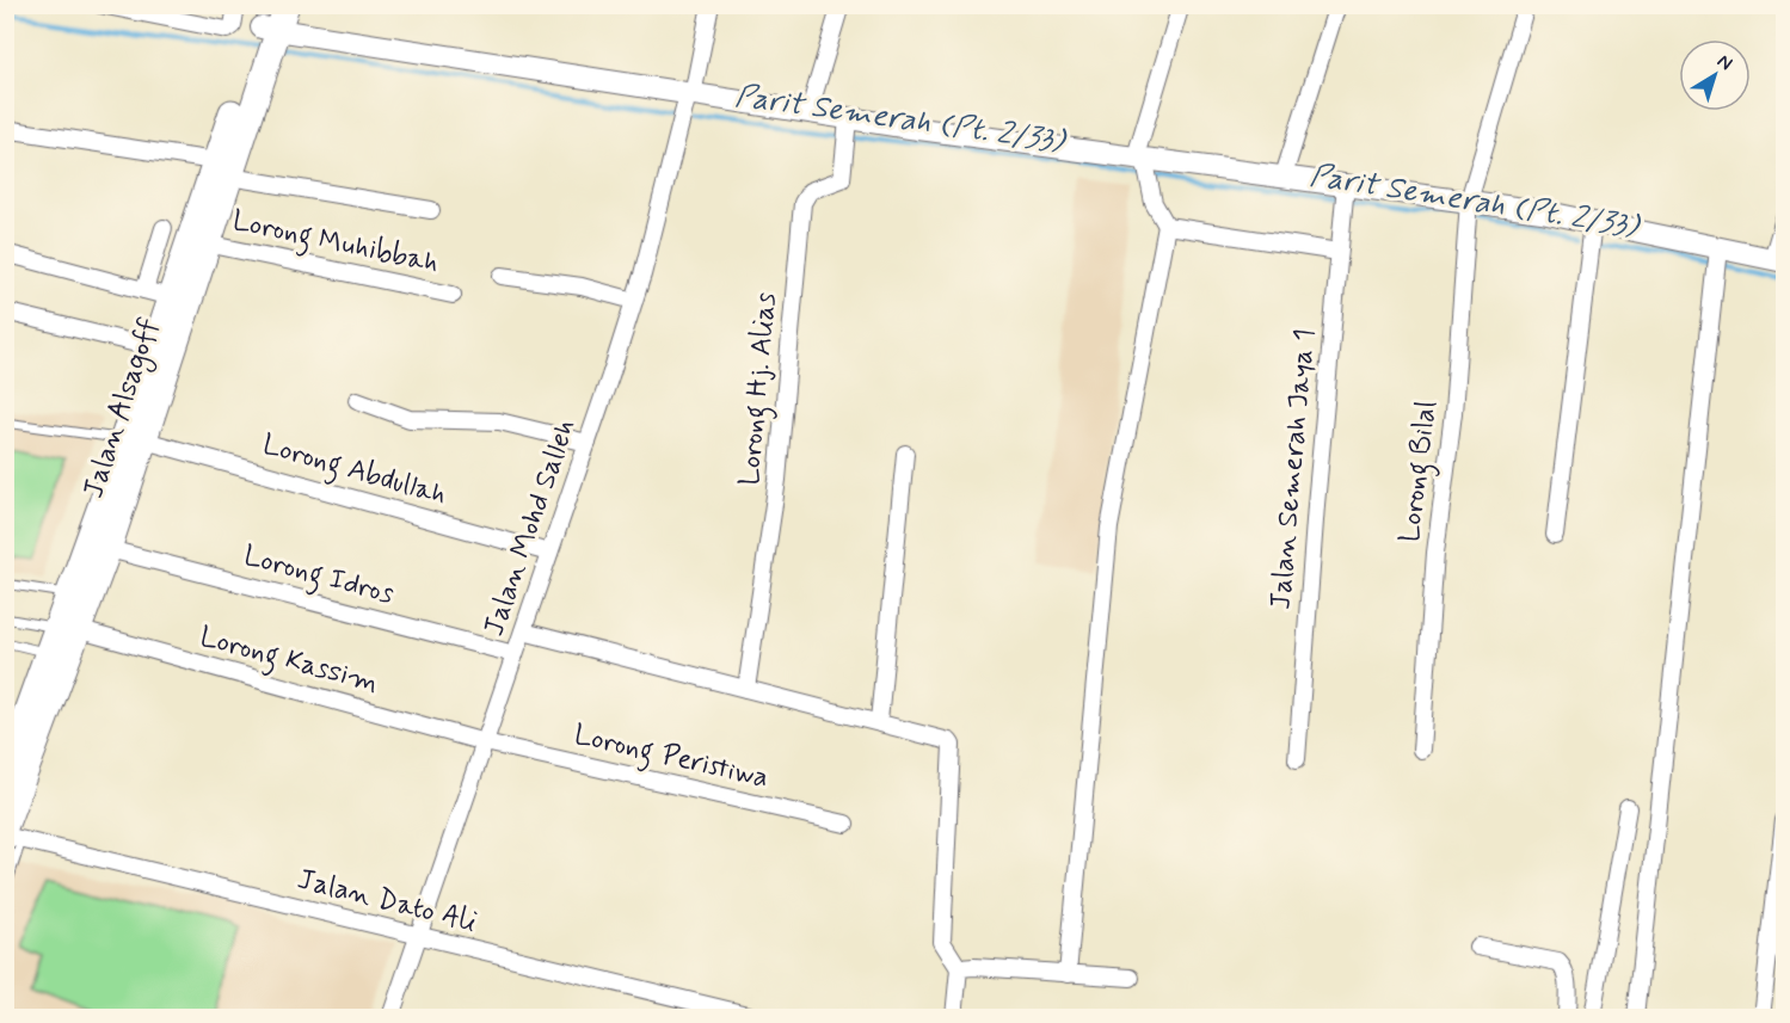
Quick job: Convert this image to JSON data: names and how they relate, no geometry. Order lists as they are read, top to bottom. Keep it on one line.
{"streets":{"highway":["Jalan Alsagoff"],"street":["Lorong Muhibbah","Lorong Hj. Alias","Jalan Semerah Jaya 1","Lorong Abdullah","Lorong Bilal","Jalan Mohd Salleh","Lorong Idros","Lorong Kassim","Lorong Peristiwa","Jalan Dato Ali"]},"crossings":[["Lorong Muhibbah","Jalan Alsagoff"],["Jalan Alsagoff","Lorong Abdullah"],["Jalan Alsagoff","Lorong Idros"],["Jalan Alsagoff","Lorong Kassim"],["Jalan Alsagoff","Jalan Dato Ali"],["Lorong Abdullah","Jalan Mohd Salleh"],["Jalan Mohd Salleh","Lorong Idros"],["Jalan Mohd Salleh","Lorong Kassim"],["Jalan Mohd Salleh","Lorong Peristiwa"],["Jalan Mohd Salleh","Jalan Dato Ali"],["Lorong Kassim","Lorong Peristiwa"]],"water":["Parit Semerah (Pt. 2/33)"],"north":"top right"}
